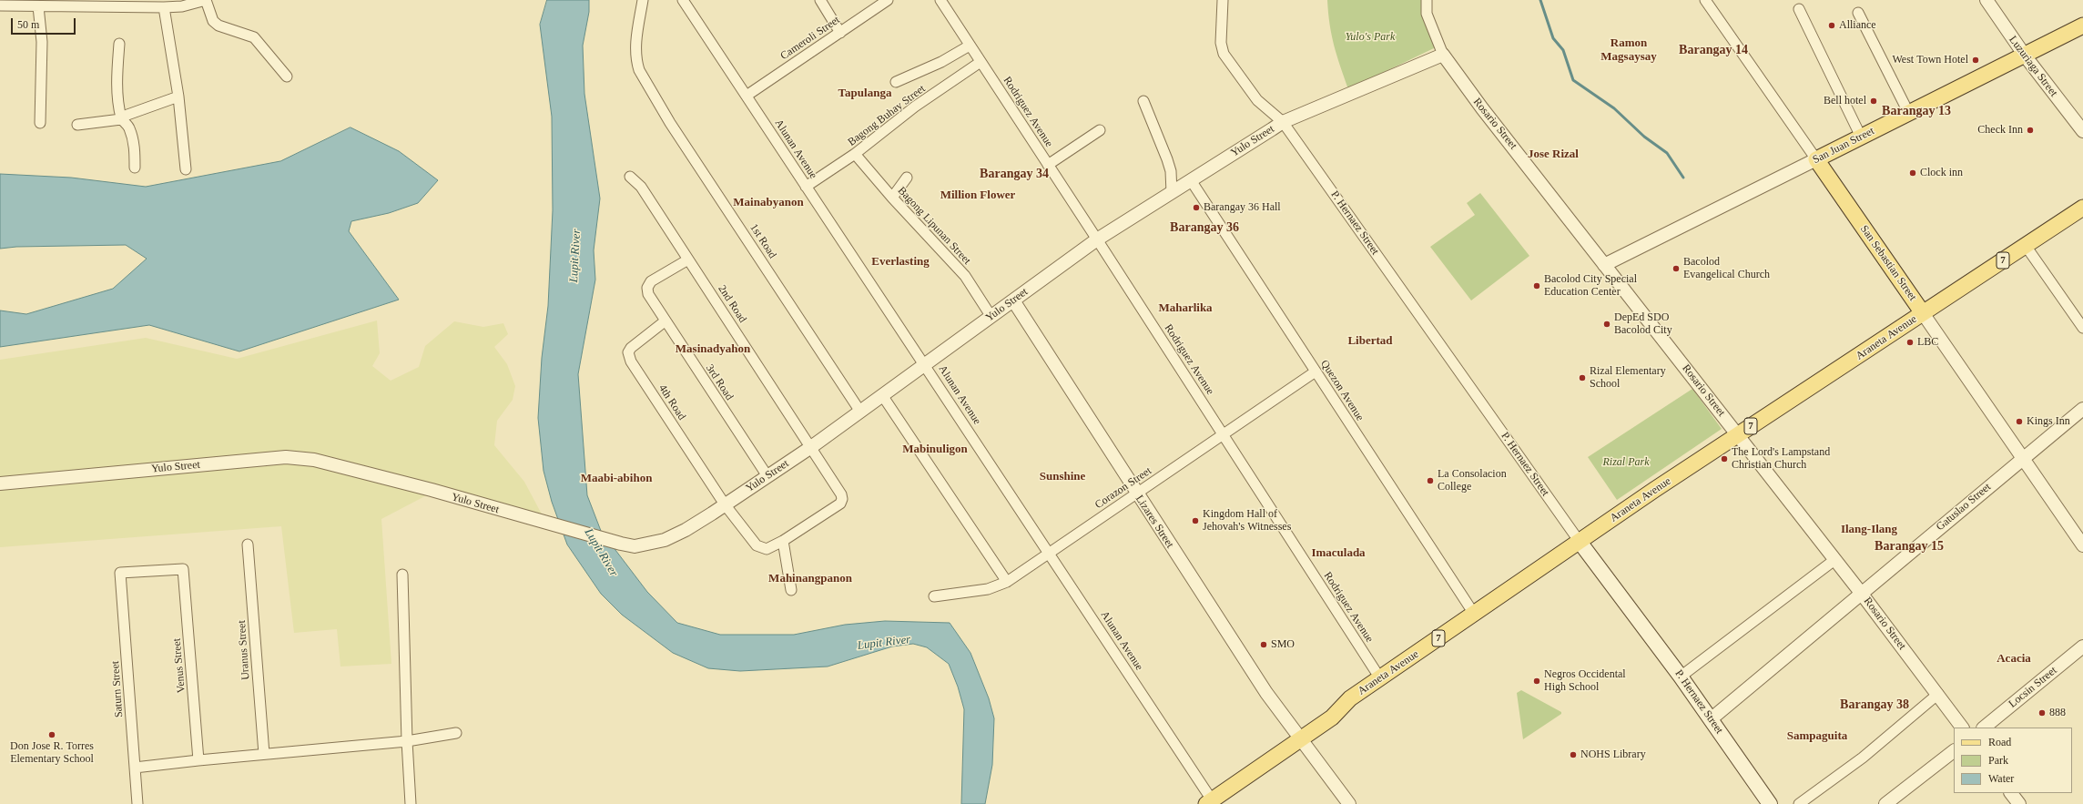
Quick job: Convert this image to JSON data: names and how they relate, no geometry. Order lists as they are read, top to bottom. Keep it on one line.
{"streets":{"main road":["San Juan Street","P. Hernaez Street","7","San Sebastian Street","Araneta Avenue"],"street":["Cameroli Street","Luzuriaga Street","Rodriguez Avenue","Bagong Buhay Street","Rosario Street","Yulo Street","Alunan Avenue","Bagong Lipunan Street","1st Road","2nd Road","3rd Road","Quezon Avenue","4th Road","Corazon Street","Gatuslao Street","Lizares Street","Uranus Street","Venus Street","Locsin Street","Saturn Street"]},"crossings":[["Cameroli Street","Alunan Avenue"],["Luzuriaga Street","San Juan Street"],["Rodriguez Avenue","Bagong Buhay Street"],["Rodriguez Avenue","Yulo Street"],["Rodriguez Avenue","Araneta Avenue"],["Rodriguez Avenue","Corazon Street"],["Bagong Buhay Street","Alunan Avenue"],["Bagong Buhay Street","Bagong Lipunan Street"],["Rosario Street","Yulo Street"],["Rosario Street","San Juan Street"],["Rosario Street","Araneta Avenue"],["Rosario Street","Gatuslao Street"],["Yulo Street","Alunan Avenue"],["Yulo Street","P. Hernaez Street"],["Yulo Street","Bagong Lipunan Street"],["Yulo Street","1st Road"],["Yulo Street","2nd Road"],["Yulo Street","3rd Road"],["Yulo Street","Quezon Avenue"],["Yulo Street","4th Road"],["Yulo Street","Lizares Street"],["San Juan Street","San Sebastian Street"],["Alunan Avenue","Araneta Avenue"],["Alunan Avenue","Corazon Street"],["P. Hernaez Street","Araneta Avenue"],["P. Hernaez Street","Gatuslao Street"],["San Sebastian Street","Araneta Avenue"],["San Sebastian Street","Gatuslao Street"],["2nd Road","3rd Road"],["2nd Road","4th Road"],["Araneta Avenue","Quezon Avenue"],["Araneta Avenue","Lizares Street"],["3rd Road","4th Road"],["Quezon Avenue","Corazon Street"],["Corazon Street","Lizares Street"],["Venus Street","Saturn Street"]],"districts":["Ramon Magsaysay","Barangay 14","Tapulanga","Barangay 13","Jose Rizal","Barangay 34","Million Flower","Mainabyanon","Barangay 36","Everlasting","Maharlika","Libertad","Masinadyahon","Mabinuligon","Sunshine","Maabi-abihon","Ilang-Ilang","Barangay 15","Imaculada","Mahinangpanon","Acacia","Barangay 38","Sampaguita"],"water":["Lupit River"],"parks":["Yulo's Park","Rizal Park"],"places":["Alliance","West Town Hotel","Bell hotel","Check Inn","Clock inn","Barangay 36 Hall","Bacolod Evangelical Church","Bacolod City Special Education Center","DepEd SDO Bacolod City","LBC","Rizal Elementary School","Kings Inn","The Lord's Lampstand Christian Church","La Consolacion College","Kingdom Hall of Jehovah's Witnesses","SMO","Negros Occidental High School","888","Don Jose R. Torres Elementary School","NOHS Library"],"legend":["Road","Park","Water"],"scale_bar":"50 m"}
